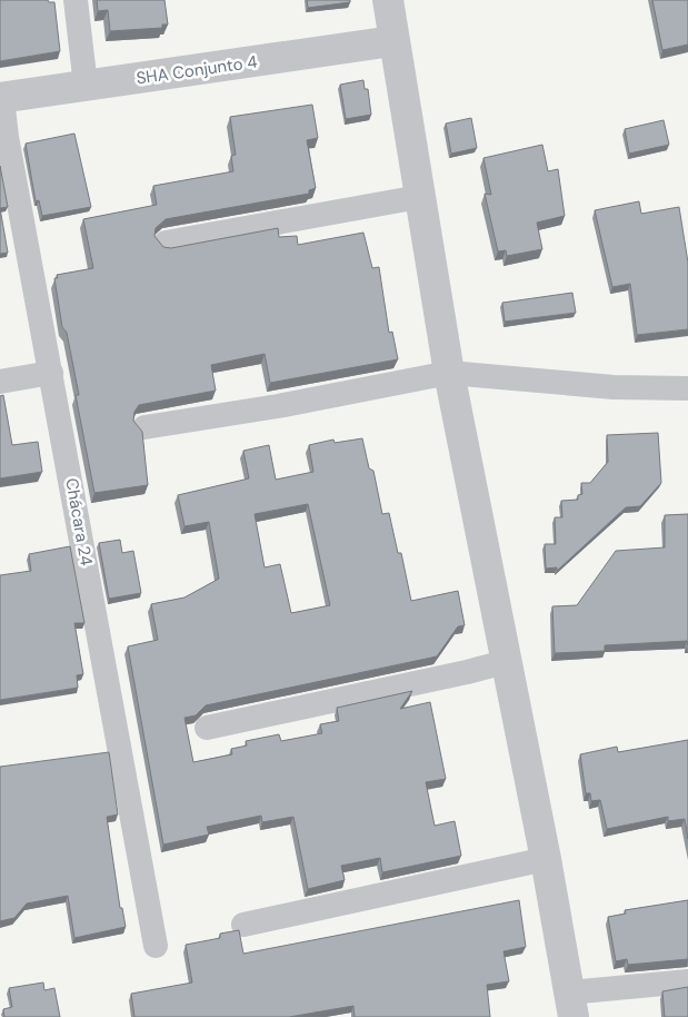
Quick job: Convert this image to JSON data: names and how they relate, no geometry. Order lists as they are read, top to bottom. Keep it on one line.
{"streets":{"street":["SHA Conjunto 4","Chácara 24"]},"crossings":[["SHA Conjunto 4","Chácara 24"]]}
